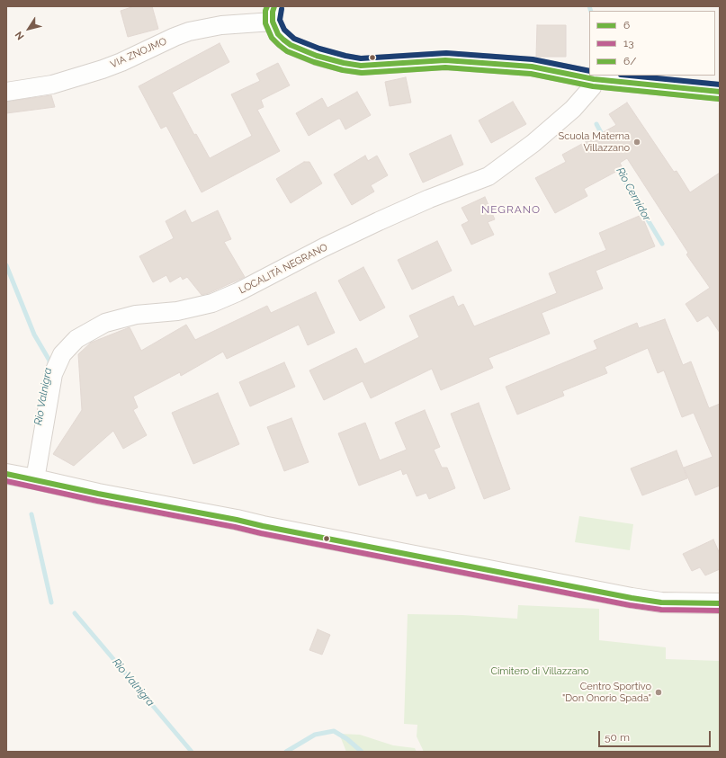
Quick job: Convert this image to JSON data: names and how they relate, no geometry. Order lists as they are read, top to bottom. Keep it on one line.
{"streets":{"street":["VIA ZNOJMO","LOCALITÀ NEGRANO"]},"districts":["NEGRANO"],"water":["Rio Cernidor","Rio Valnigra"],"parks":["Cimitero di Villazzano"],"places":["Scuola Materna Villazzano","Centro Sportivo \"Don Onorio Spada\""],"lines":["transit line 6","transit line 6/","transit line 13"],"legend":["6","13","6/"],"scale_bar":"50 m","north":"bottom left"}
